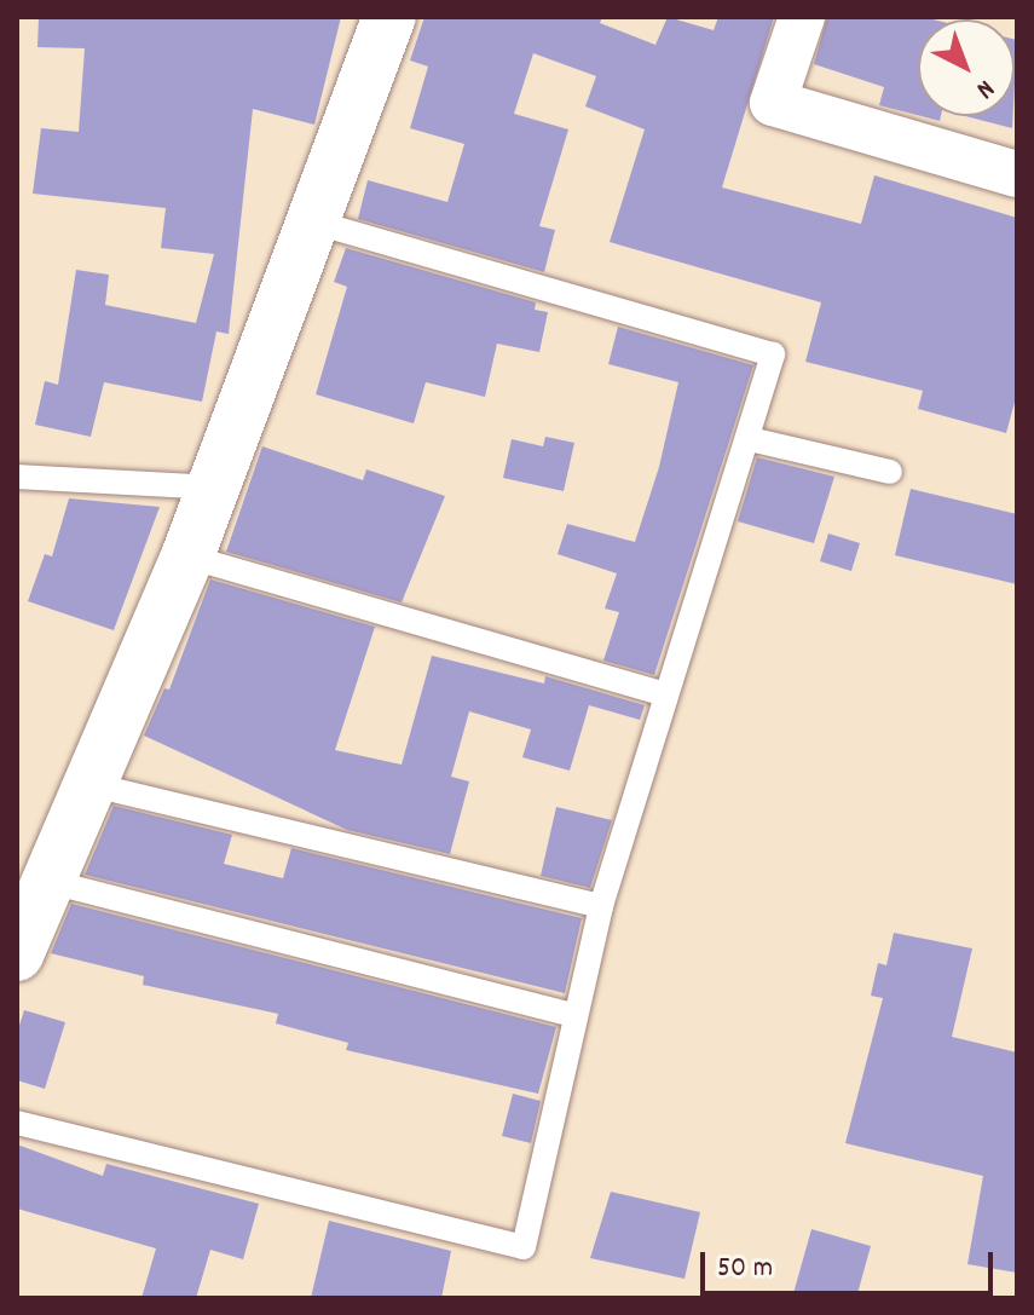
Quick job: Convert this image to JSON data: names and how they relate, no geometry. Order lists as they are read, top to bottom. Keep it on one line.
{"scale_bar":"50 m","north":"bottom right"}
